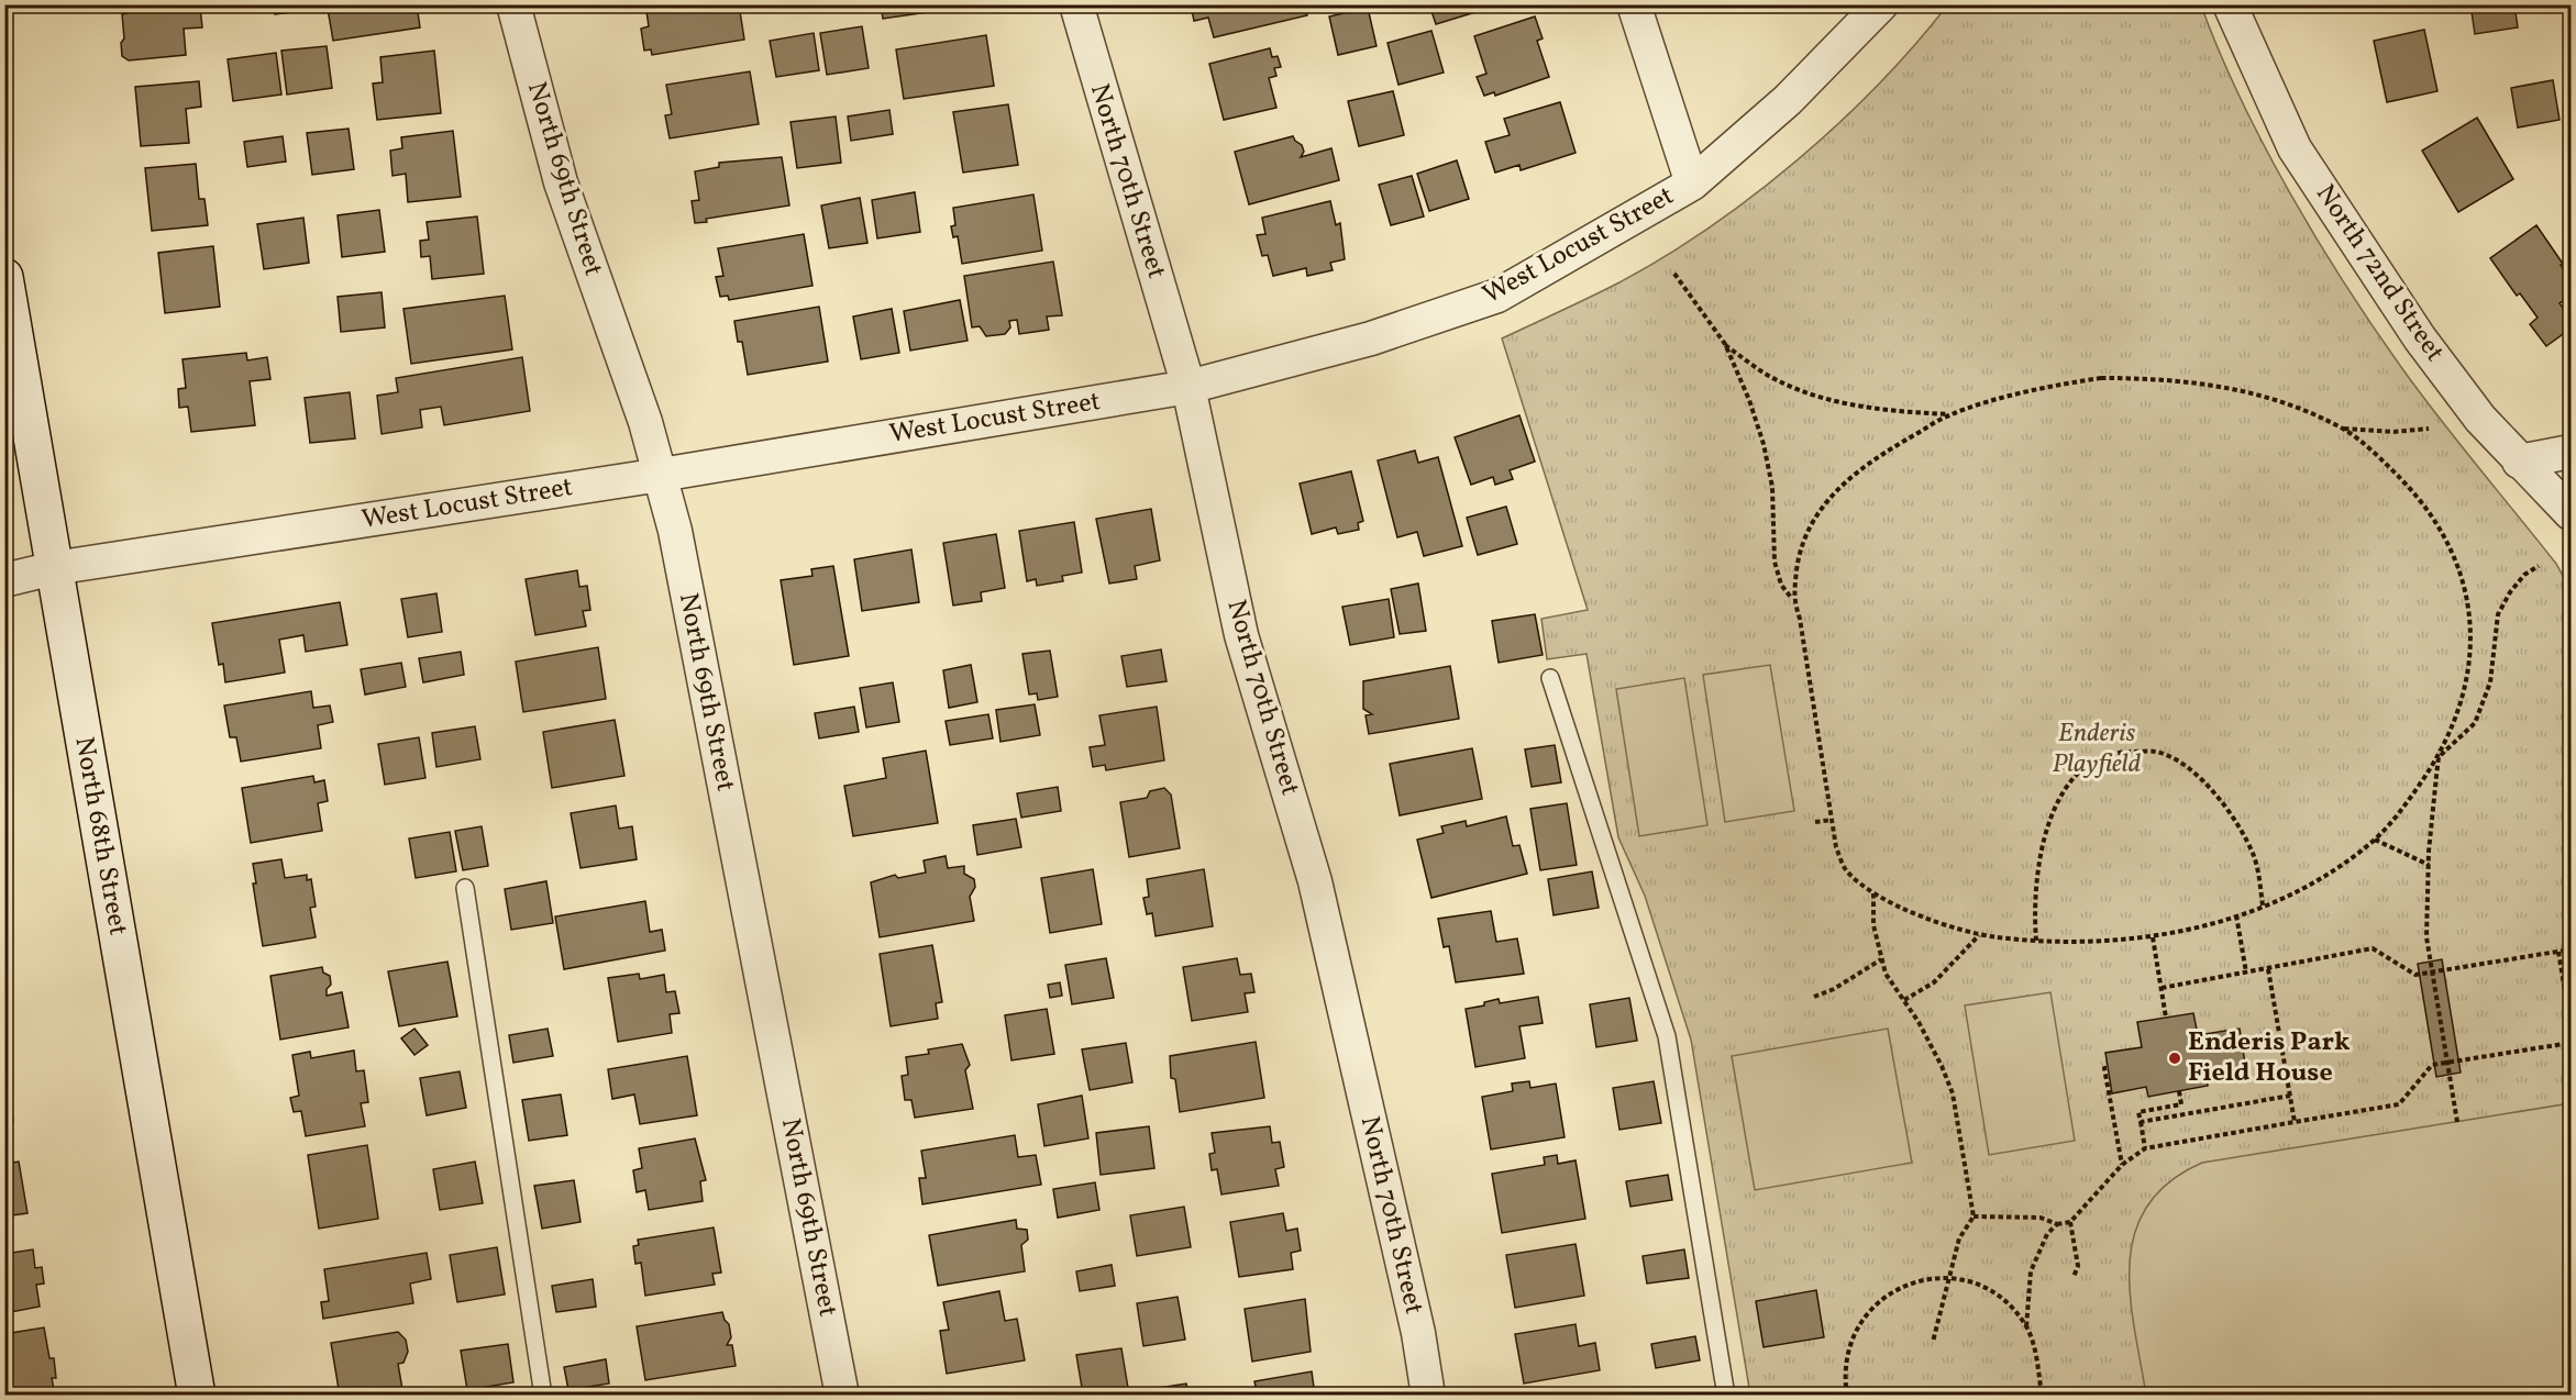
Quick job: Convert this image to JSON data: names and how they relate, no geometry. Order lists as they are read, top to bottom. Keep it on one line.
{"streets":{"street":["North 69th Street","North 70th Street","West Locust Street","North 72nd Street","North 68th Street"]},"crossings":[["North 69th Street","West Locust Street"],["North 70th Street","West Locust Street"],["West Locust Street","North 68th Street"]],"parks":["Enderis Playfield"],"places":["Enderis Park Field House"]}
